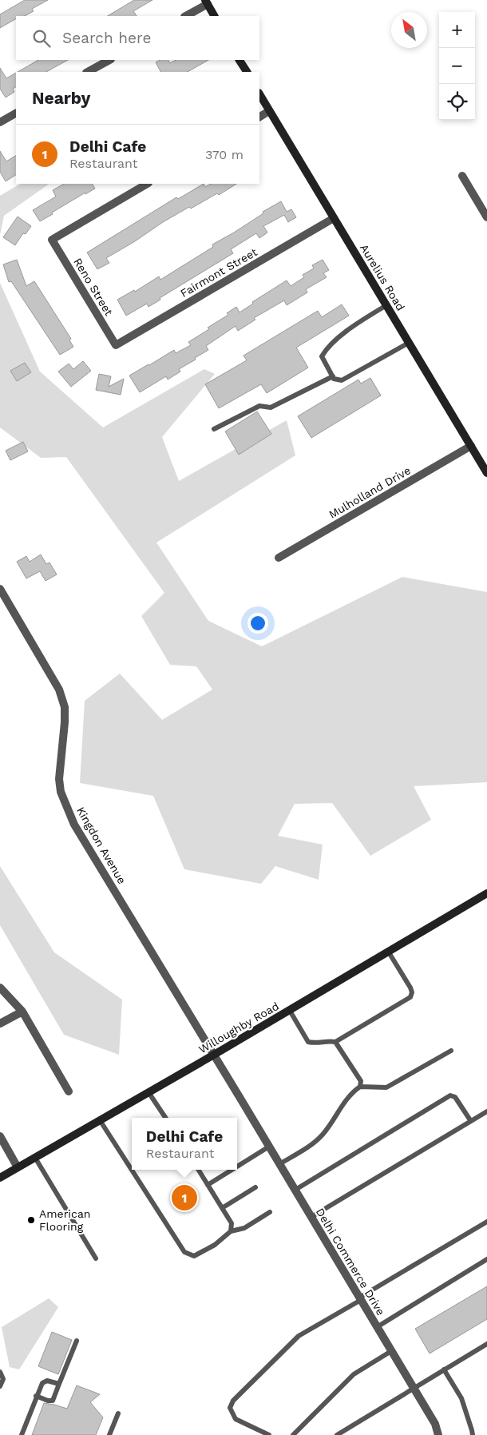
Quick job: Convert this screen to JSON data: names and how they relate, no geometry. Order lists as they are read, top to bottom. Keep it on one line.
{"streets":{"street":["Fairmont Street","Aurelius Road","Reno Street","Mulholland Drive","Kingdon Avenue","Willoughby Road","Delhi Commerce Drive"]},"crossings":[["Fairmont Street","Aurelius Road"],["Fairmont Street","Reno Street"],["Aurelius Road","Mulholland Drive"],["Kingdon Avenue","Willoughby Road"],["Kingdon Avenue","Delhi Commerce Drive"]],"places":["American Flooring"],"north":"top left","page":{"map_buttons":["+","−"],"search":"Search here","heading":"Nearby","list":[{"mark":"1","name":"Delhi Cafe","note":"Restaurant","value":"370 m"}],"popup":["Delhi Cafe","Restaurant"],"pins":"1"}}
